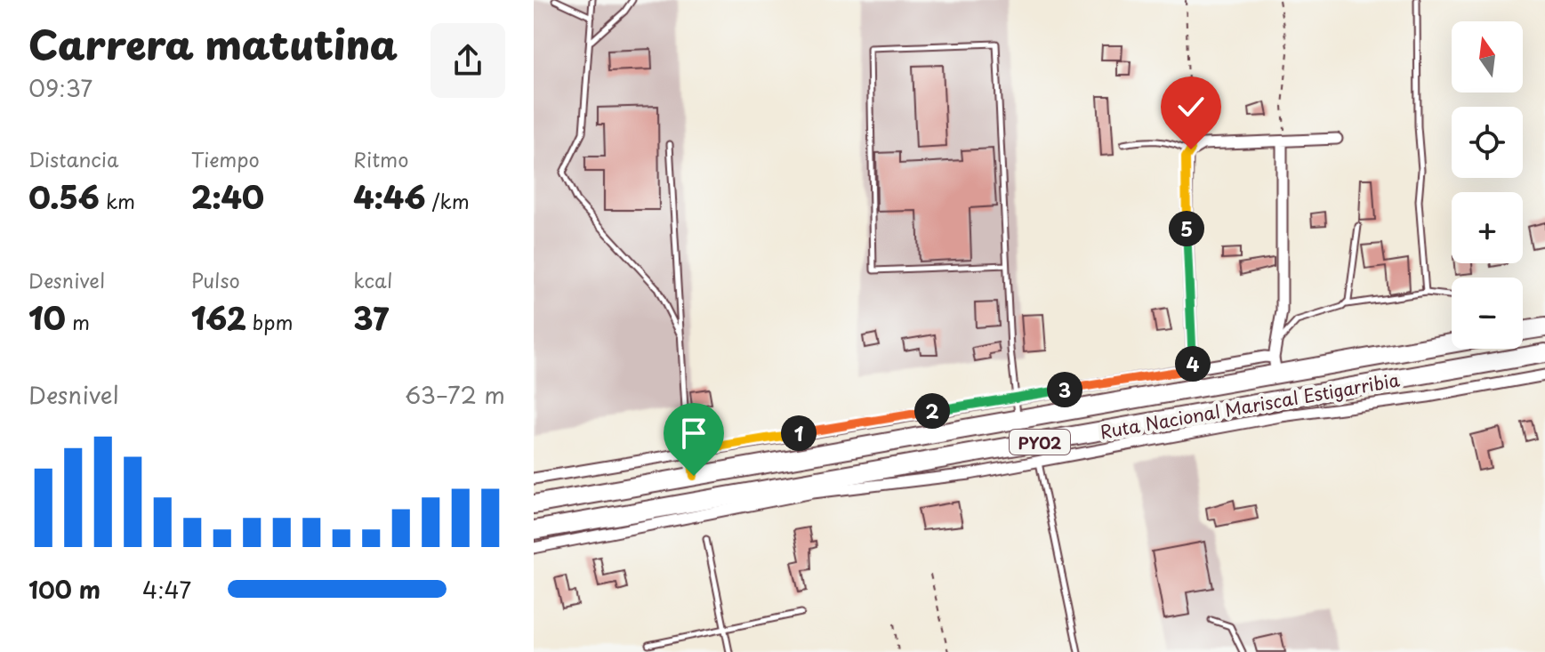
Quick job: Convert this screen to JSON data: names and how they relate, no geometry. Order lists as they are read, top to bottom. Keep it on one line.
{"streets":{"highway":["Ruta Nacional Mariscal Estigarribia","PY02"]},"north":"top","page":{"heading":["Carrera matutina","09:37"],"map_buttons":["+","−"],"stats":[["Distancia","0.56 km"],["Tiempo","2:40"],["Ritmo","4:46 /km"],["Desnivel","10 m"],["Pulso","162 bpm"],["kcal","37"]],"pins":["5","4","3","2","1"],"chart":["Desnivel","63–72 m"],"list":[{"name":"100 m","note":"4:47"}]}}
